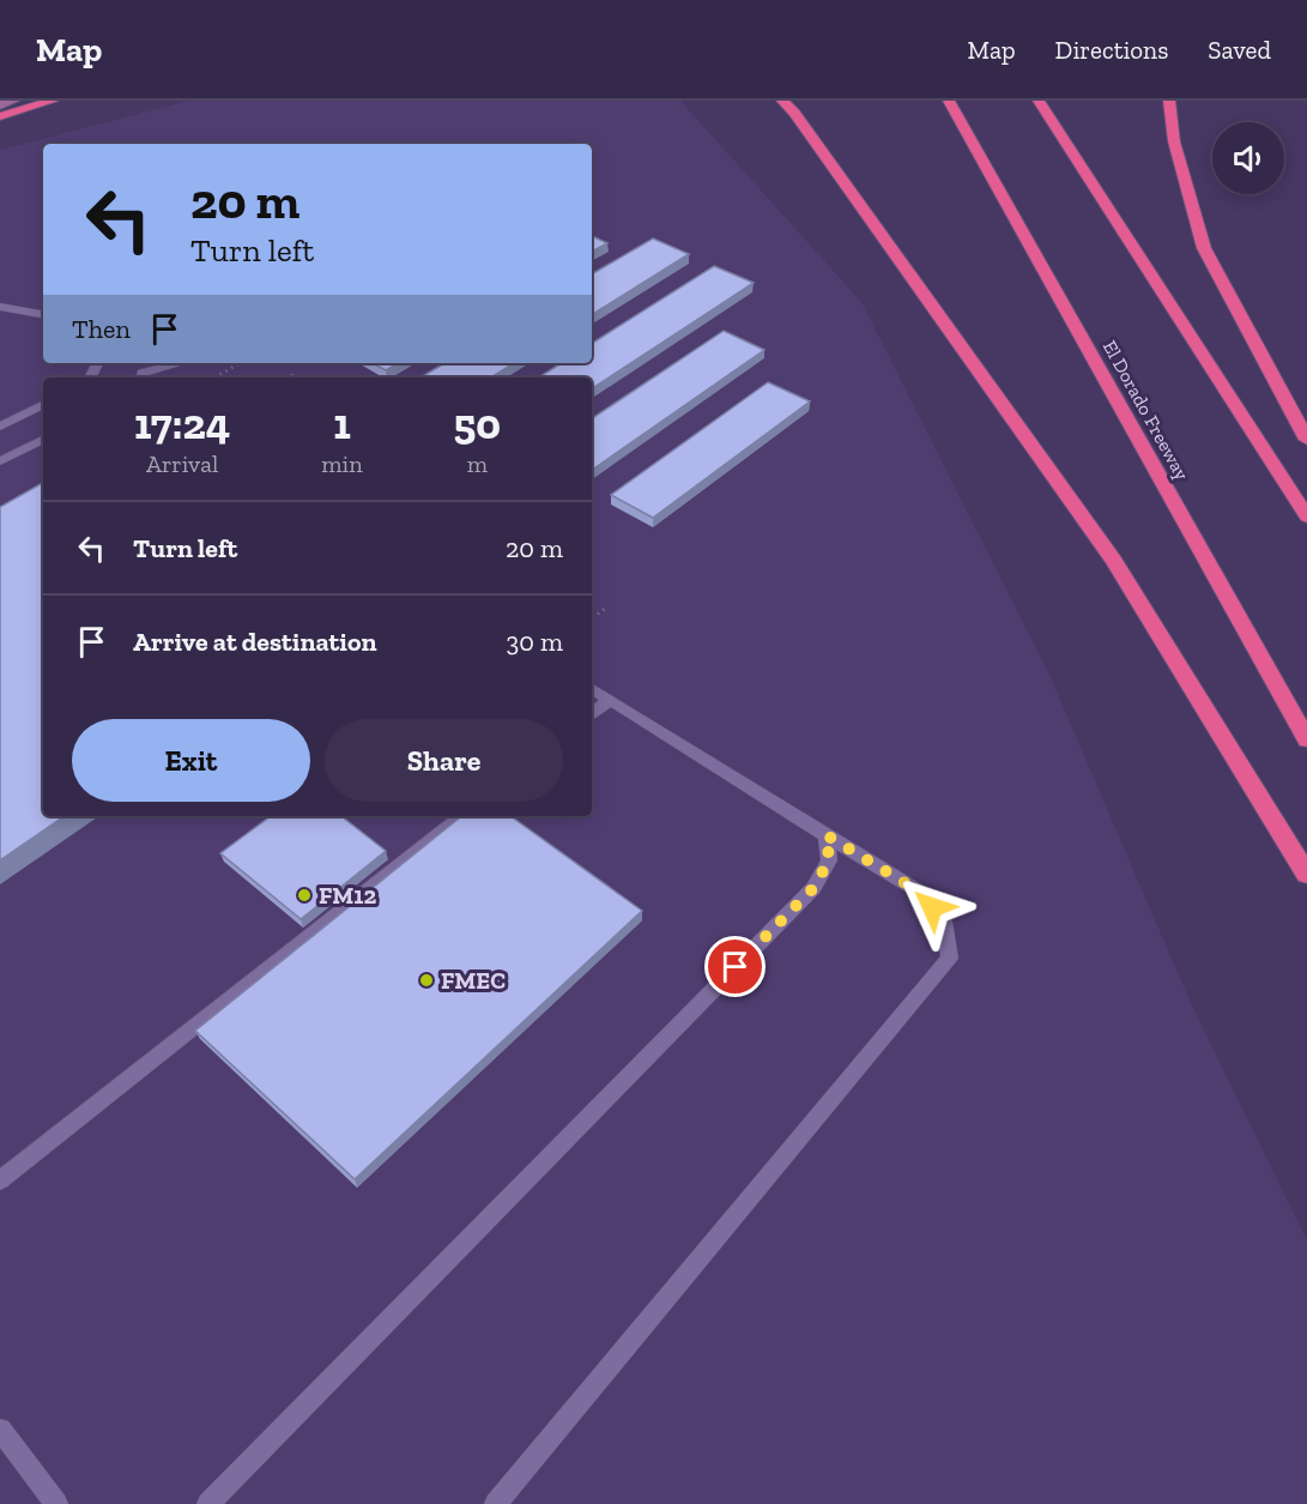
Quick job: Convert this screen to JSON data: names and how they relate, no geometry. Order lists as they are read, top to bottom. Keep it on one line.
{"streets":{"highway":["El Dorado Freeway"]},"places":["FM12","FMEC"],"page":{"header":"Map","nav":["Map","Directions","Saved"],"turn":["20 m","Turn left"],"then":"Then","eta":["17:24","Arrival","1","min","50","m"],"list":[{"name":"Turn left","value":"20 m"},{"name":"Arrive at destination","value":"30 m"}],"buttons":["Exit","Share"]}}
